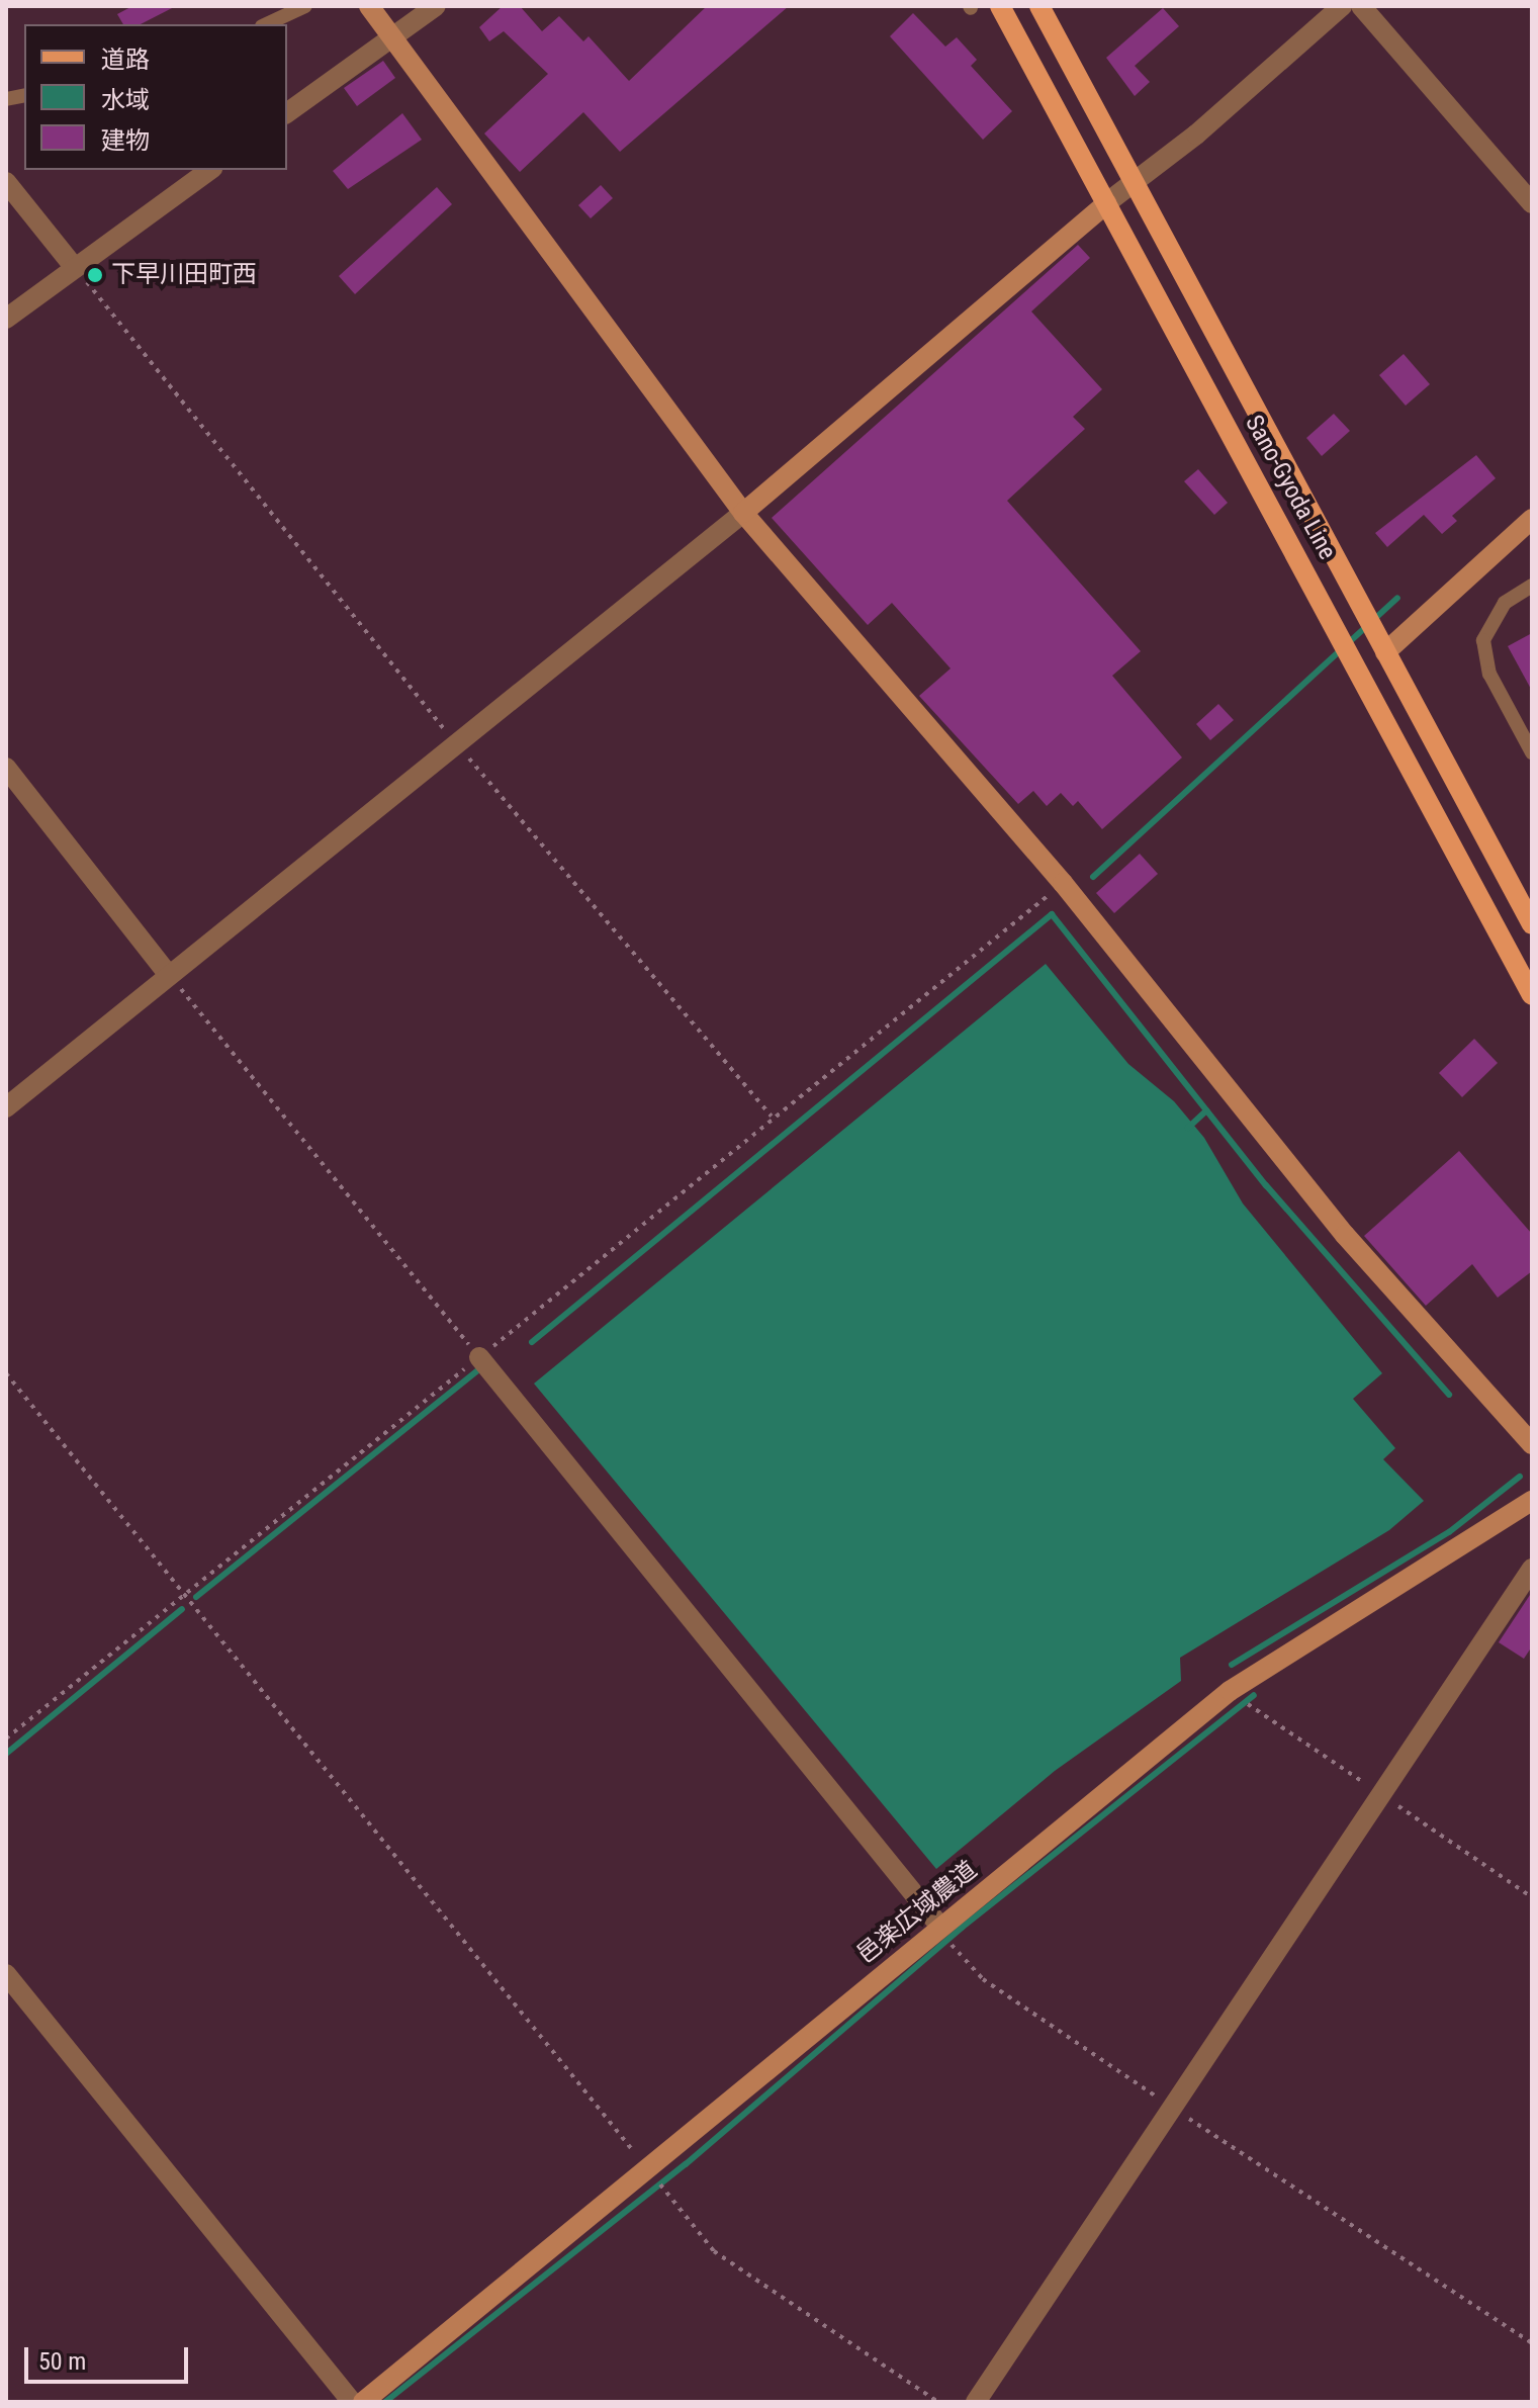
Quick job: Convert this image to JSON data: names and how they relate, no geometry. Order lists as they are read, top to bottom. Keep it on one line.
{"streets":{"main road":["Sano-Gyoda Line"],"street":["邑楽広域農道"]},"places":["下早川田町西"],"legend":["道路","水域","建物"],"scale_bar":"50 m"}
